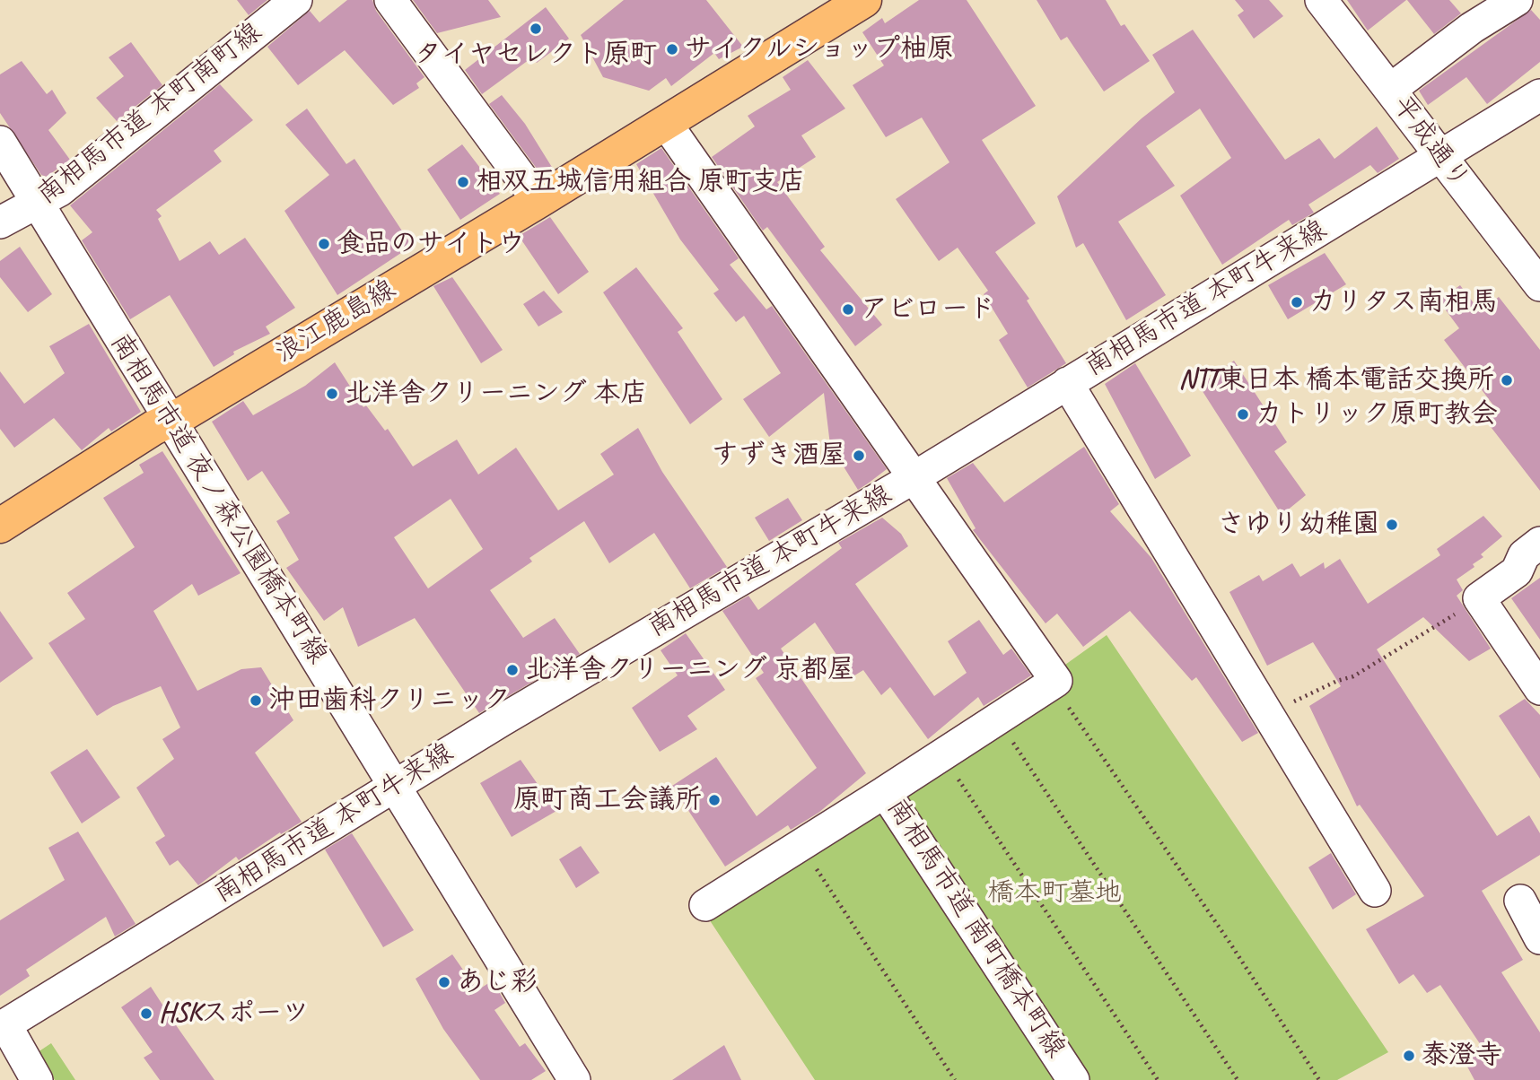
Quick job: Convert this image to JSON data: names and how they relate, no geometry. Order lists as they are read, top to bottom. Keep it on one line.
{"streets":{"main road":["浪江鹿島線"],"street":["南相馬市道 本町南町線","平成通り","南相馬市道 本町牛来線","南相馬市道 夜ノ森公園橋本町線","南相馬市道 南町橋本町線"]},"crossings":[["南相馬市道 本町南町線","南相馬市道 夜ノ森公園橋本町線"],["平成通り","南相馬市道 本町牛来線"],["南相馬市道 本町牛来線","南相馬市道 夜ノ森公園橋本町線"],["浪江鹿島線","南相馬市道 夜ノ森公園橋本町線"]],"parks":["橋本町墓地"],"places":["タイヤセレクト原町","サイクルショップ柚原","相双五城信用組合 原町支店","食品のサイトウ","カリタス南相馬","アビロード","NTT東日本 橋本電話交換所","北洋舎クリーニング 本店","カトリック原町教会","すずき酒屋","さゆり幼稚園","北洋舎クリーニング 京都屋","沖田歯科クリニック","原町商工会議所","あじ彩","HSKスポーツ","泰澄寺"]}
